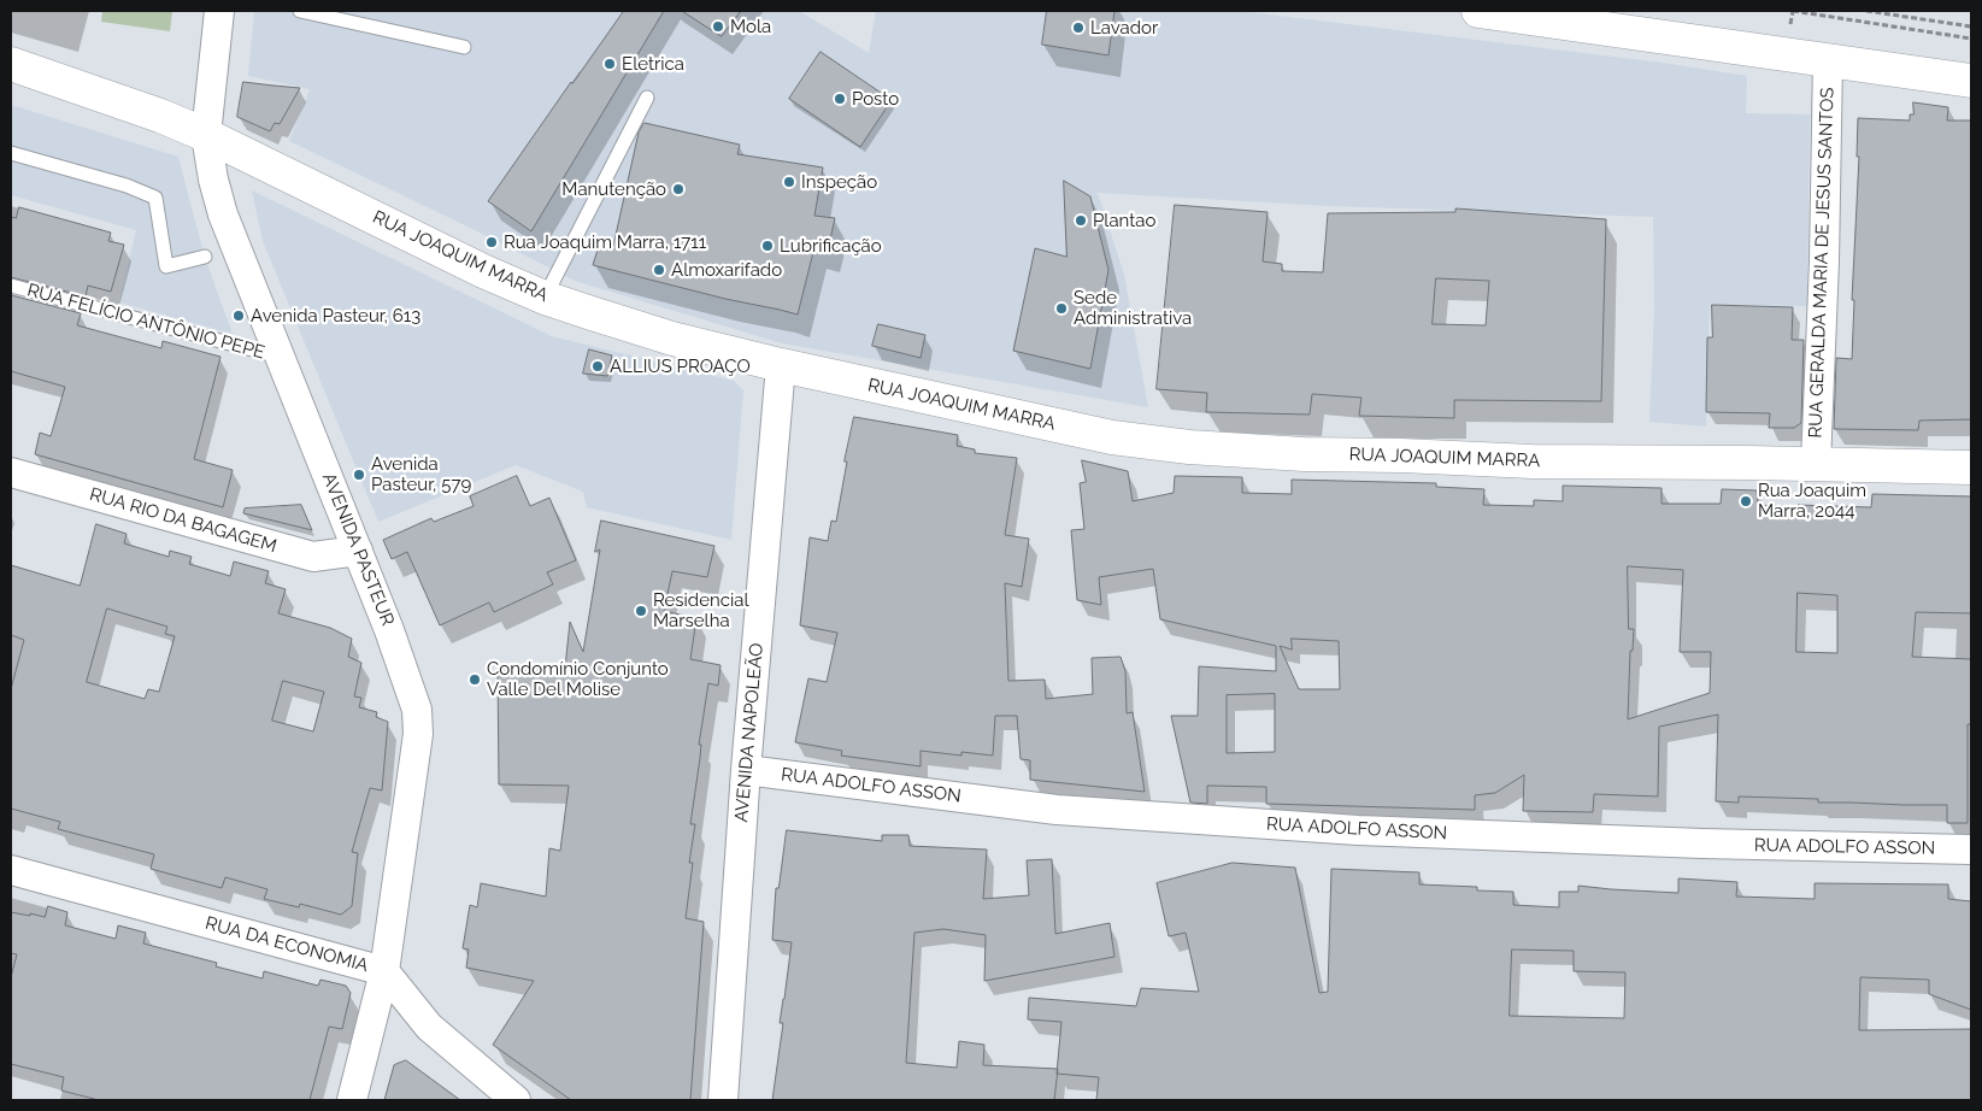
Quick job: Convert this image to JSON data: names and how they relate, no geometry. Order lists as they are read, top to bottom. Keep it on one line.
{"streets":{"street":["RUA JOAQUIM MARRA","RUA GERALDA MARIA DE JESUS SANTOS","RUA RIO DA BAGAGEM","AVENIDA PASTEUR","AVENIDA NAPOLEÃO","RUA ADOLFO ASSON","RUA DA ECONOMIA"],"lane":["RUA FELÍCIO ANTÔNIO PEPE"]},"crossings":[["RUA JOAQUIM MARRA","RUA GERALDA MARIA DE JESUS SANTOS"],["RUA JOAQUIM MARRA","AVENIDA PASTEUR"],["RUA JOAQUIM MARRA","AVENIDA NAPOLEÃO"],["RUA FELÍCIO ANTÔNIO PEPE","AVENIDA PASTEUR"],["RUA RIO DA BAGAGEM","AVENIDA PASTEUR"],["AVENIDA PASTEUR","RUA DA ECONOMIA"],["AVENIDA NAPOLEÃO","RUA ADOLFO ASSON"]],"places":["Mola","Lavador","Eletrica","Posto","Inspeção","Manutenção","Plantao","Rua Joaquim Marra, 1711","Lubrificação","Almoxarifado","Sede Administrativa","Avenida Pasteur, 613","ALLIUS PROAÇO","Avenida Pasteur, 579","Rua Joaquim Marra, 2044","Residencial Marselha","Condomínio Conjunto Valle Del Molise"]}
